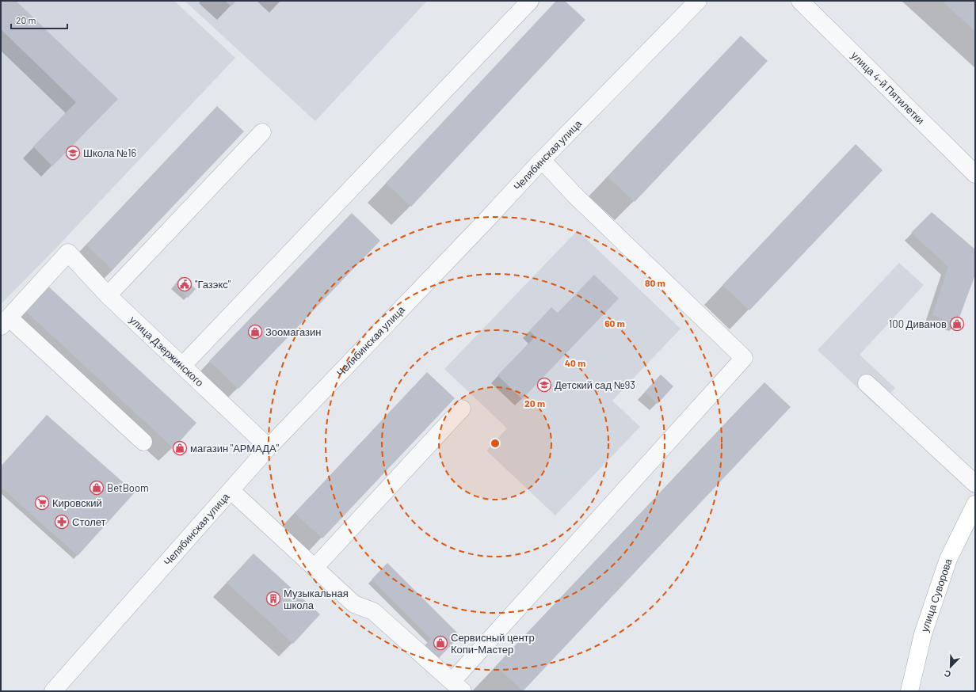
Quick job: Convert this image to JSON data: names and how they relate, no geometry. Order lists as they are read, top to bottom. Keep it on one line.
{"streets":{"main road":["улица Суворова"],"street":["улица 4-й Пятилетки","Челябинская улица","улица Дзержинского"]},"crossings":[["Челябинская улица","улица Дзержинского"]],"places":{"school or university":["Школа №16","Детский сад №93"],"public building":["\"Газэкс\""],"shop":["100 Диванов","Зоомагазин","магазин \"АРМАДА\"","BetBoom","Сервисный центр Копи-Мастер"],"supermarket":["Кировский"],"pharmacy":["Столет"],"building":["Музыкальная школа"]},"scale_bar":"20 m","north":"bottom left","rings":["80 m","60 m","40 m","20 m"]}
